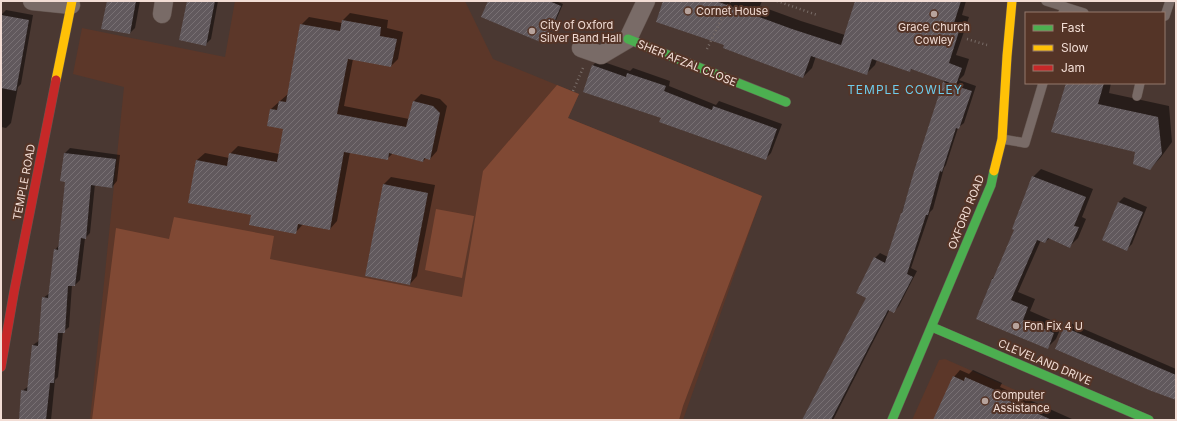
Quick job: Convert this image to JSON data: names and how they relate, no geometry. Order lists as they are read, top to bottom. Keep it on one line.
{"streets":{"street":["SHER AFZAL CLOSE","TEMPLE ROAD","OXFORD ROAD","CLEVELAND DRIVE"]},"crossings":[["OXFORD ROAD","CLEVELAND DRIVE"]],"districts":["TEMPLE COWLEY"],"places":["Cornet House","Grace Church Cowley","City of Oxford Silver Band Hall","Fon Fix 4 U","Computer Assistance"],"legend":["Fast","Slow","Jam"]}
